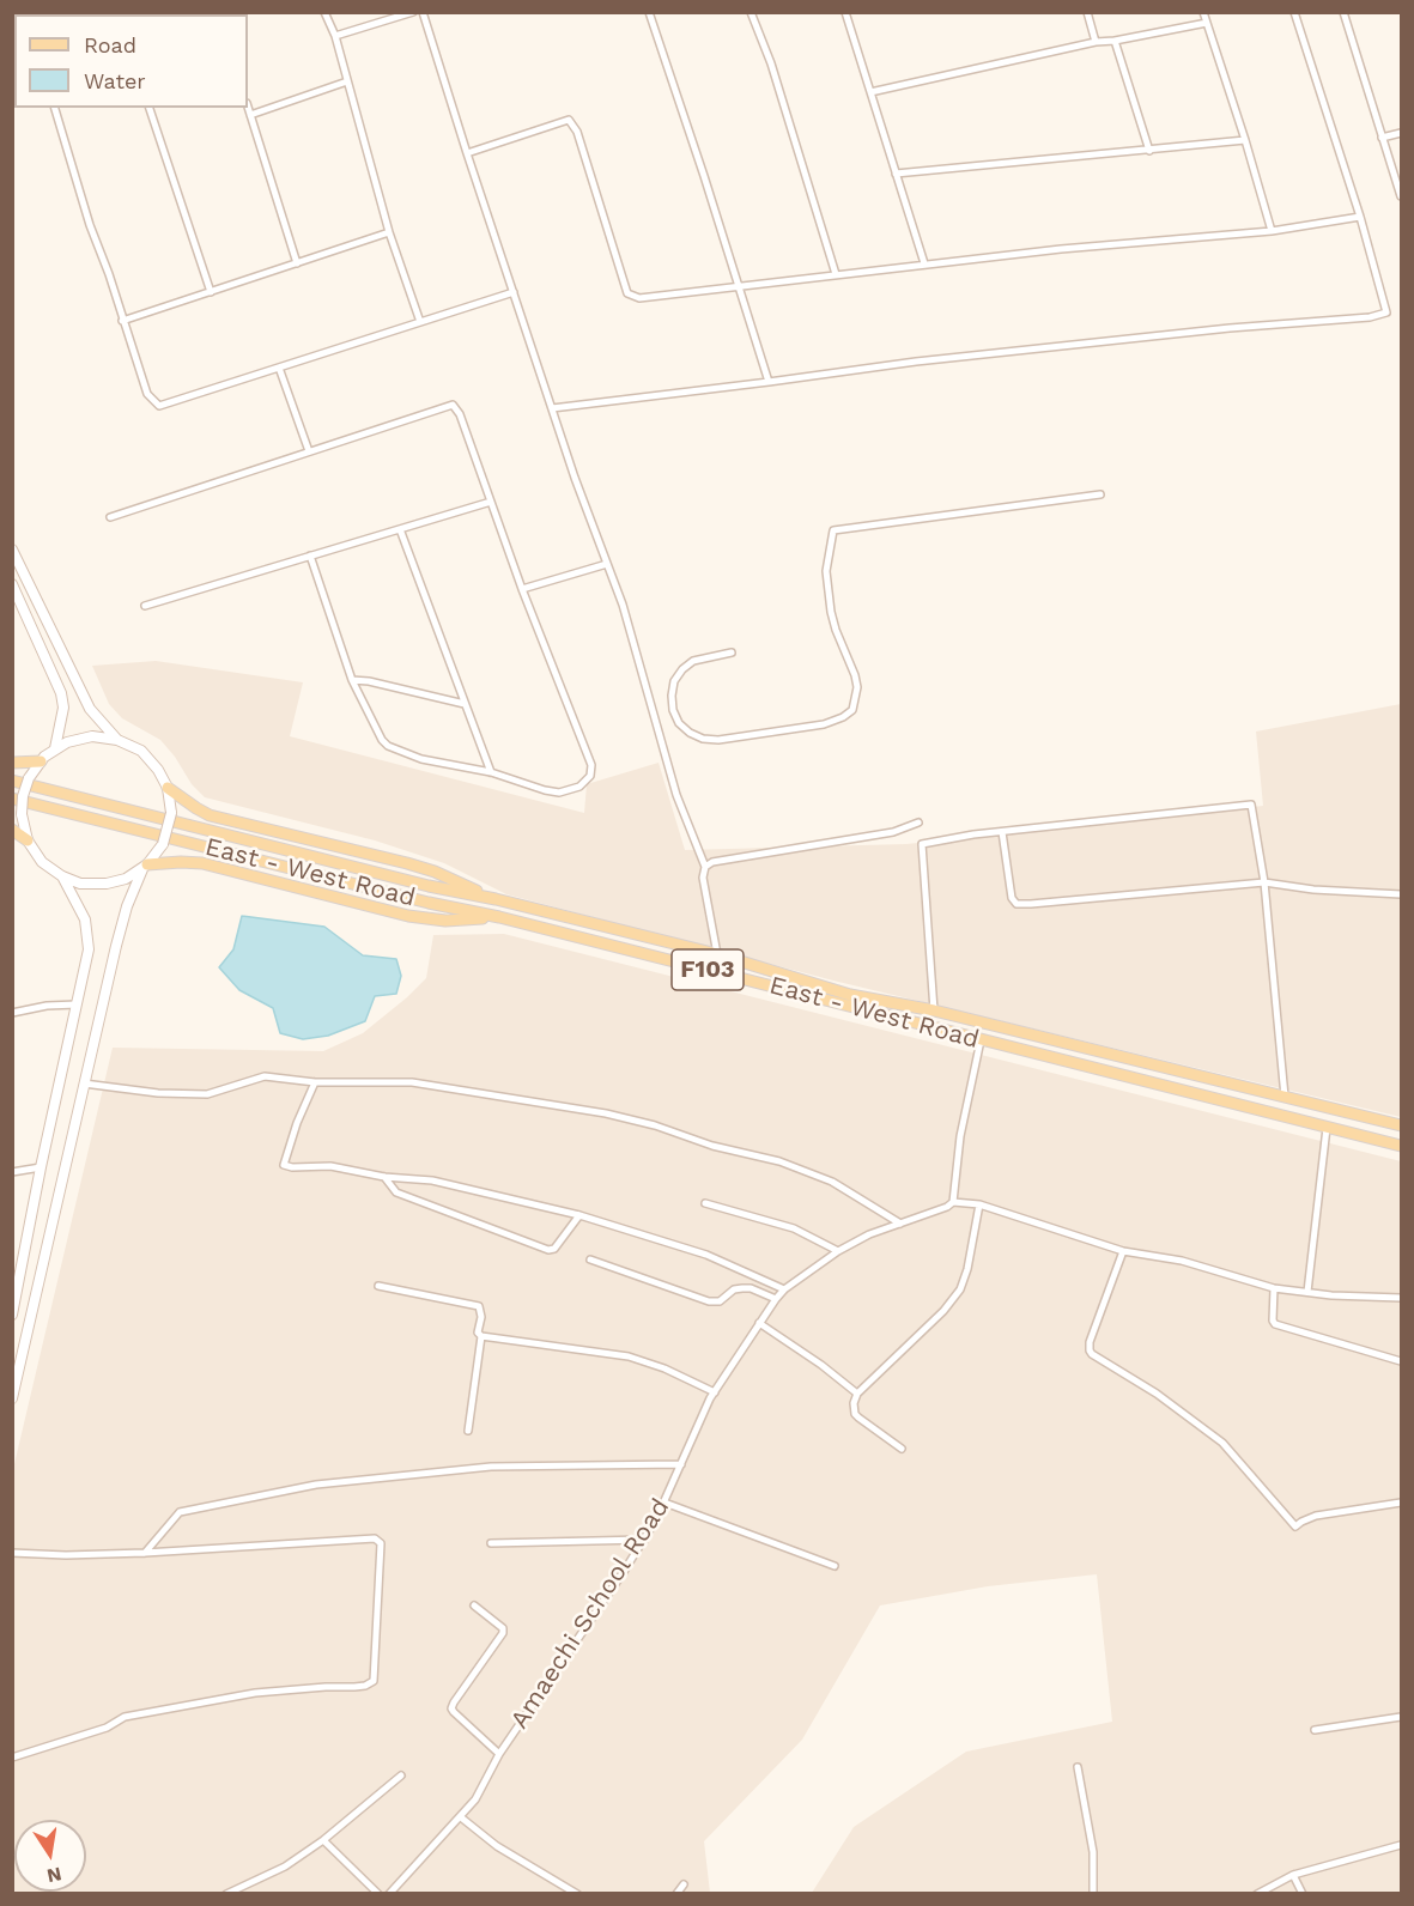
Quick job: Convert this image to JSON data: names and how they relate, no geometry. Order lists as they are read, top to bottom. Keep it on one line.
{"streets":{"main road":["East - West Road","F103"],"street":["Amaechi School Road"]},"legend":["Road","Water"],"north":"bottom"}
